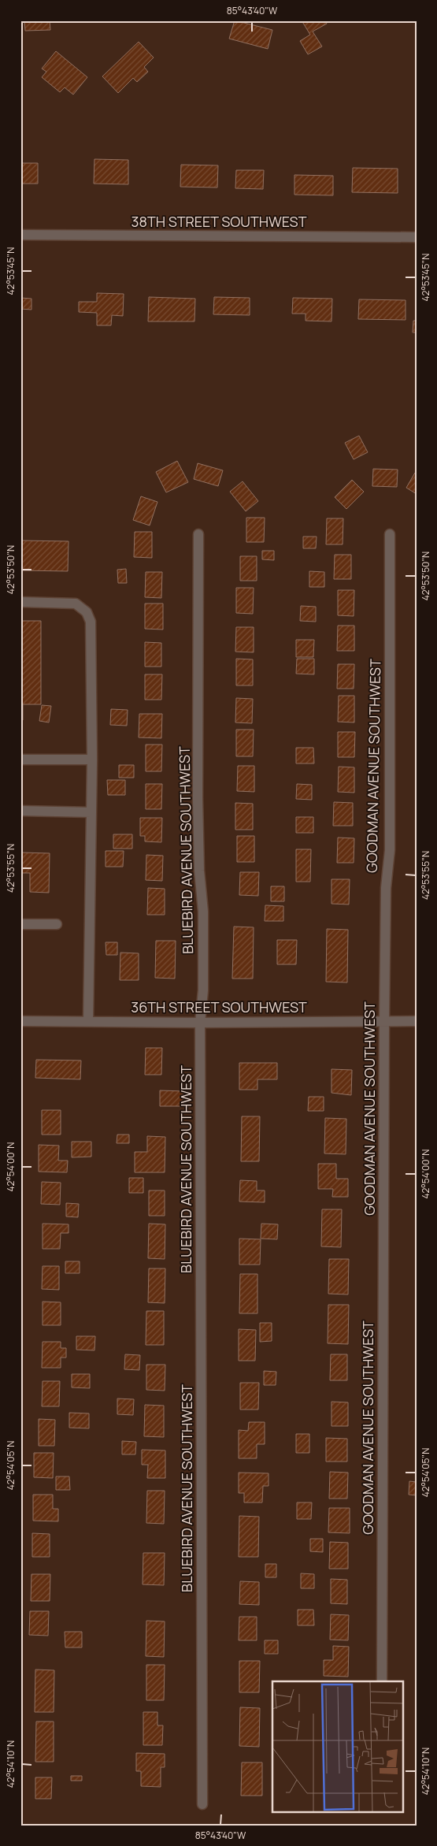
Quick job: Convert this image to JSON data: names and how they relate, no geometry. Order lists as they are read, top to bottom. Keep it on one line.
{"streets":{"street":["38TH STREET SOUTHWEST","GOODMAN AVENUE SOUTHWEST","BLUEBIRD AVENUE SOUTHWEST","36TH STREET SOUTHWEST"]},"crossings":[["GOODMAN AVENUE SOUTHWEST","36TH STREET SOUTHWEST"],["BLUEBIRD AVENUE SOUTHWEST","36TH STREET SOUTHWEST"]],"coordinates":["85°43'40\"W","42°53'45\"N","42°53'50\"N","42°53'55\"N","42°54'00\"N","42°54'05\"N","42°54'10\"N"]}
